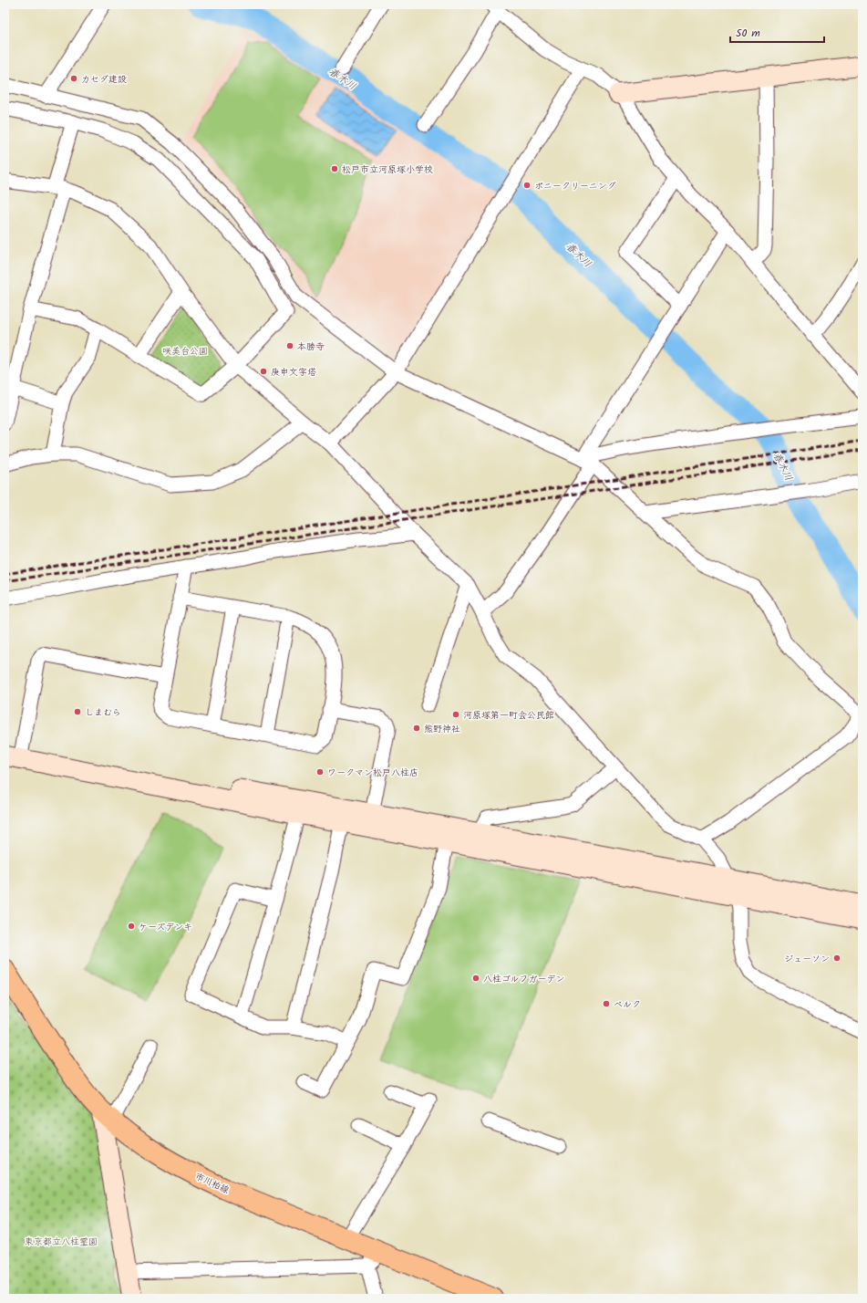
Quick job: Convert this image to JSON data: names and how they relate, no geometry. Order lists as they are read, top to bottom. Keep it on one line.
{"streets":{"main road":["市川柏線"]},"water":["春木川"],"parks":["咲美台公園","東京都立八柱霊園"],"places":["カセダ建設","松戸市立河原塚小学校","ポニークリーニング","本勝寺","庚申文字塔","しまむら","河原塚第一町会公民館","熊野神社","ワークマン松戸八柱店","ケーズデンキ","ジェーソン","八柱ゴルフガーデン","ベルク"],"scale_bar":"50 m"}
